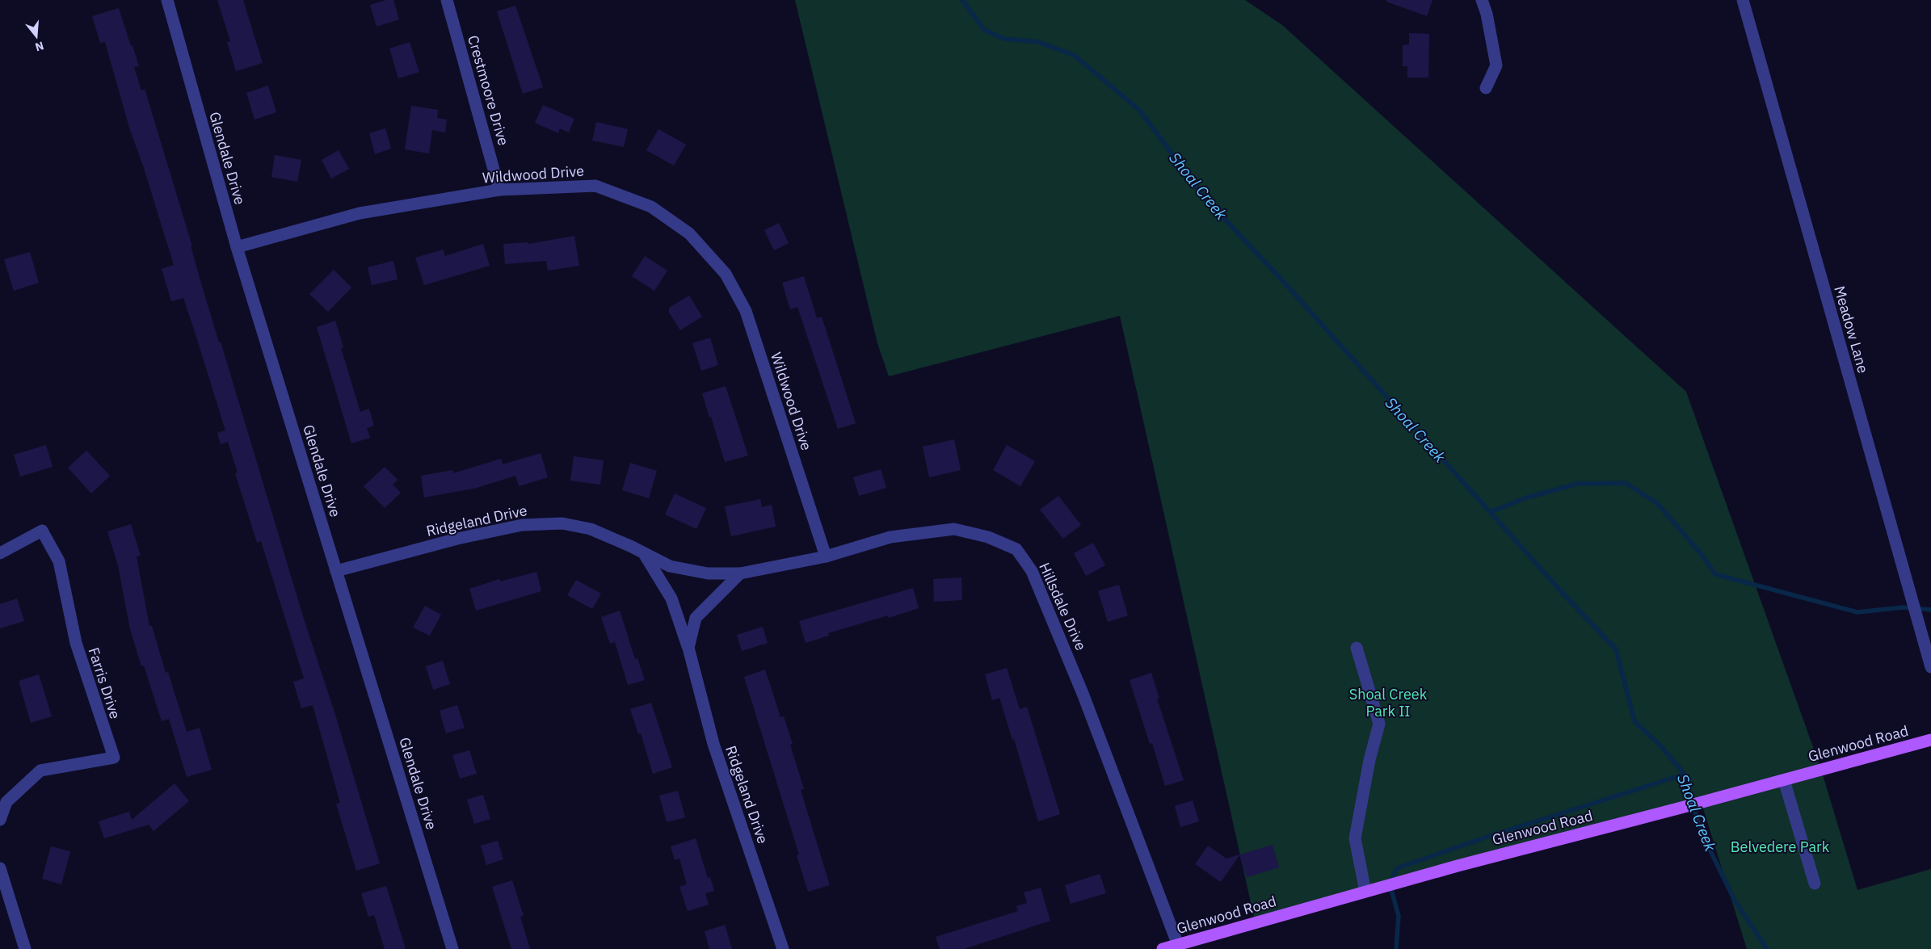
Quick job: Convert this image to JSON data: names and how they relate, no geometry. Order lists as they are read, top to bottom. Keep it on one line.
{"streets":{"main road":["Glenwood Road"],"street":["Crestmoore Drive","Glendale Drive","Wildwood Drive","Meadow Lane","Ridgeland Drive","Hillsdale Drive","Farris Drive"]},"crossings":[["Crestmoore Drive","Wildwood Drive"],["Glendale Drive","Wildwood Drive"],["Glendale Drive","Ridgeland Drive"],["Wildwood Drive","Hillsdale Drive"],["Ridgeland Drive","Hillsdale Drive"],["Hillsdale Drive","Glenwood Road"]],"water":["Shoal Creek"],"parks":["Shoal Creek Park II","Belvedere Park"],"north":"bottom"}
